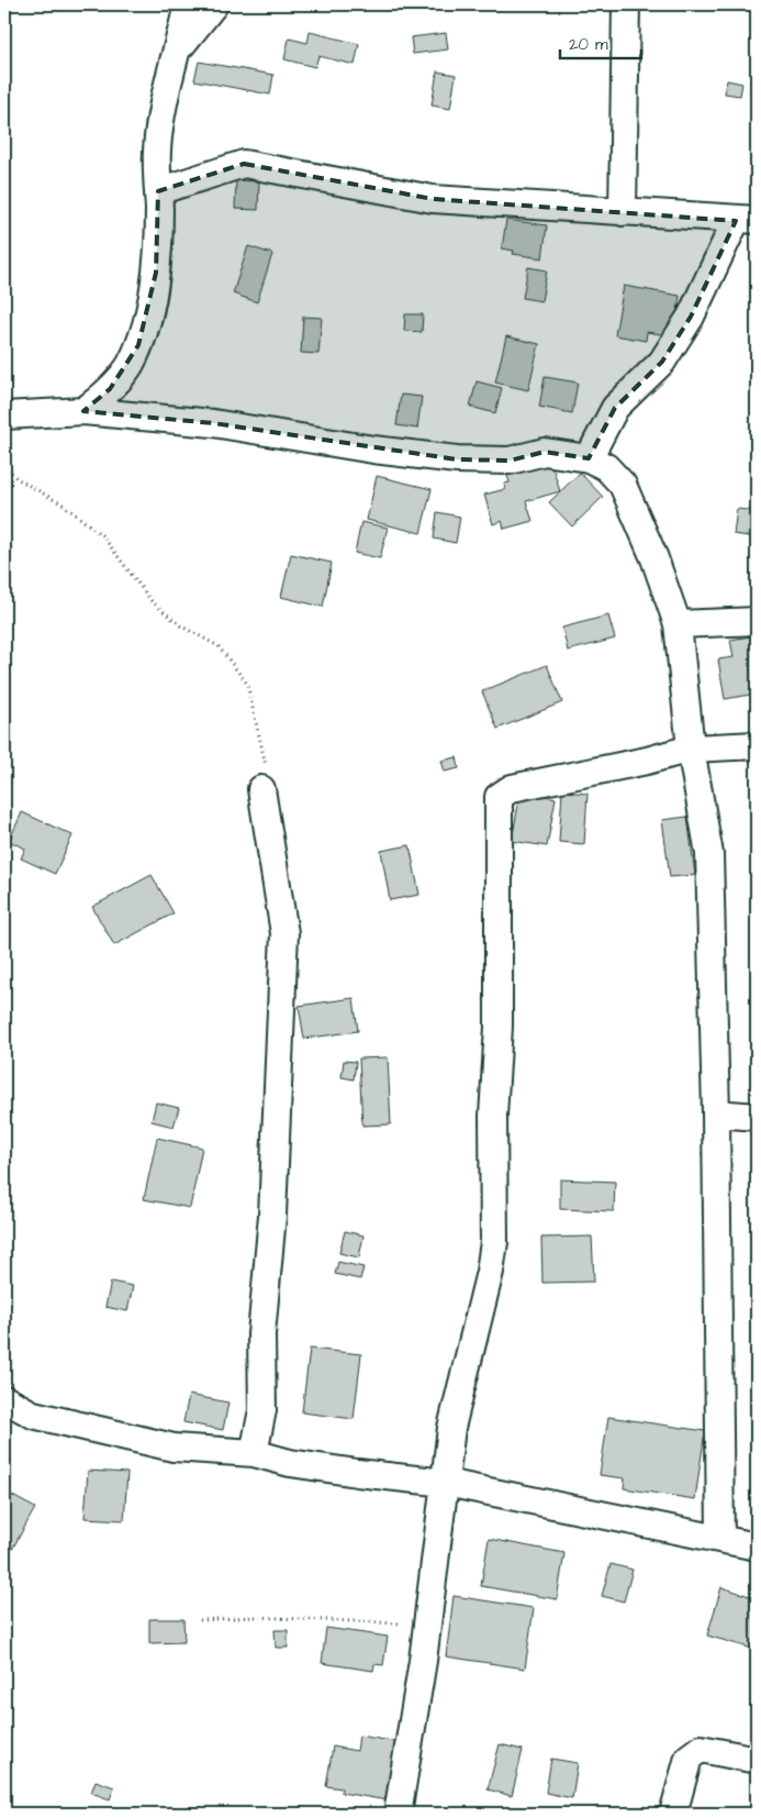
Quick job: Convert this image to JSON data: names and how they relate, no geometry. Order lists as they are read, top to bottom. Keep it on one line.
{"scale_bar":"20 m"}
